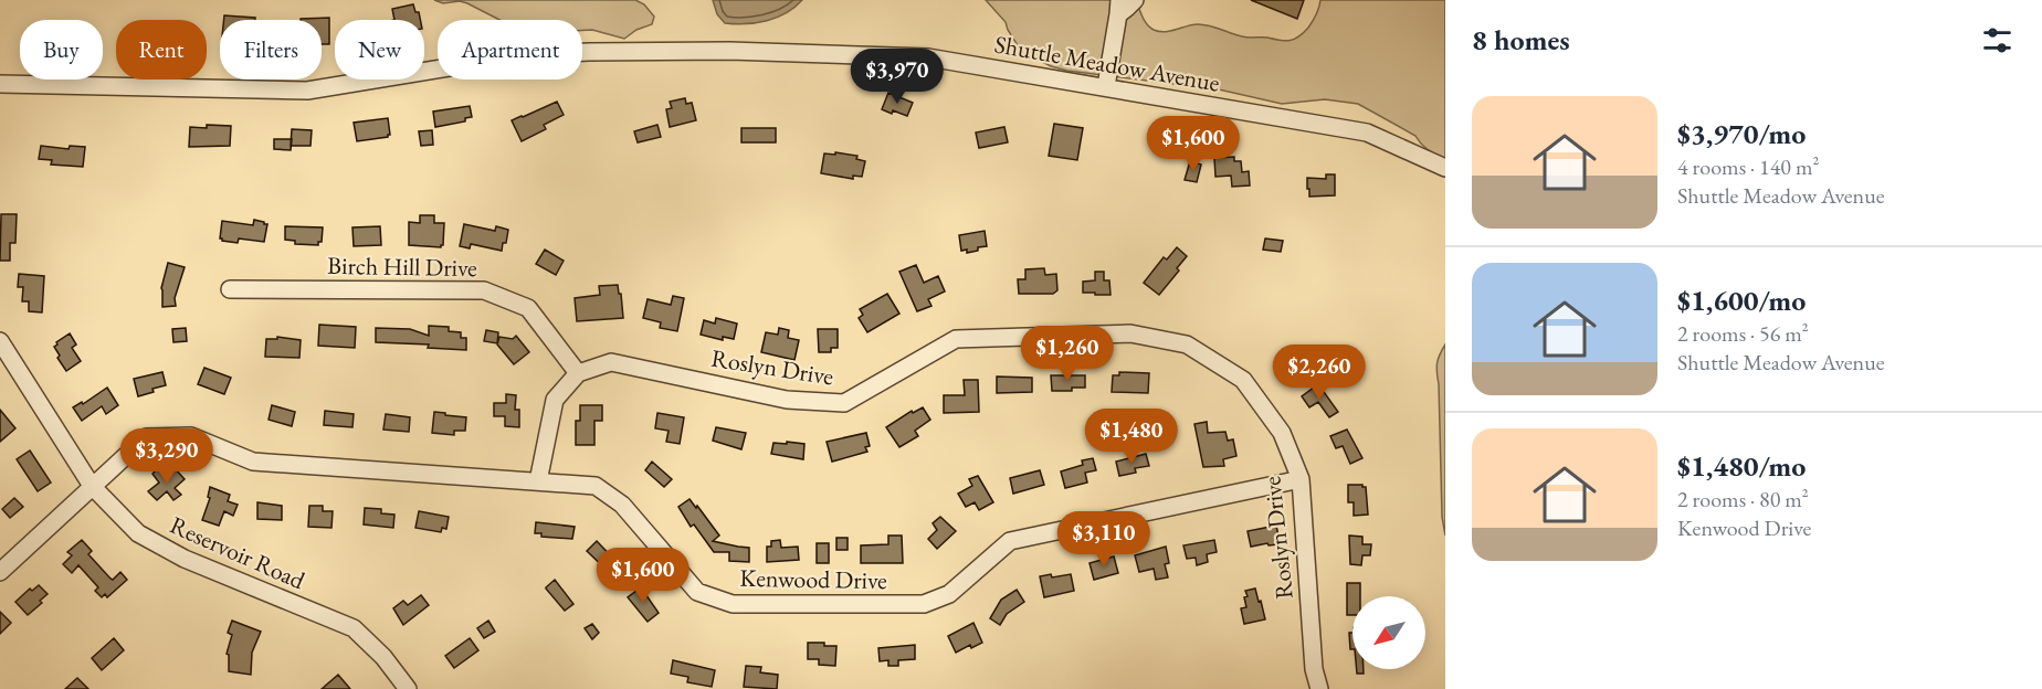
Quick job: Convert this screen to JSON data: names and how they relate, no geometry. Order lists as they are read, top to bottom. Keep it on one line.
{"streets":{"street":["Shuttle Meadow Avenue","Birch Hill Drive","Roslyn Drive","Reservoir Road","Kenwood Drive"]},"crossings":[["Birch Hill Drive","Roslyn Drive"],["Roslyn Drive","Kenwood Drive"],["Reservoir Road","Kenwood Drive"]],"north":"bottom left","page":{"heading":"8 homes","chip":["Buy","Rent","Filters","New","Apartment"],"price":["$3,970","$1,600","$1,260","$2,260","$1,480","$3,290","$3,110","$1,600"],"list":[{"name":"$3,970/mo","note":"4 rooms · 140 m² · Shuttle Meadow Avenue"},{"name":"$1,600/mo","note":"2 rooms · 56 m² · Shuttle Meadow Avenue"},{"name":"$1,480/mo","note":"2 rooms · 80 m² · Kenwood Drive"}]}}
